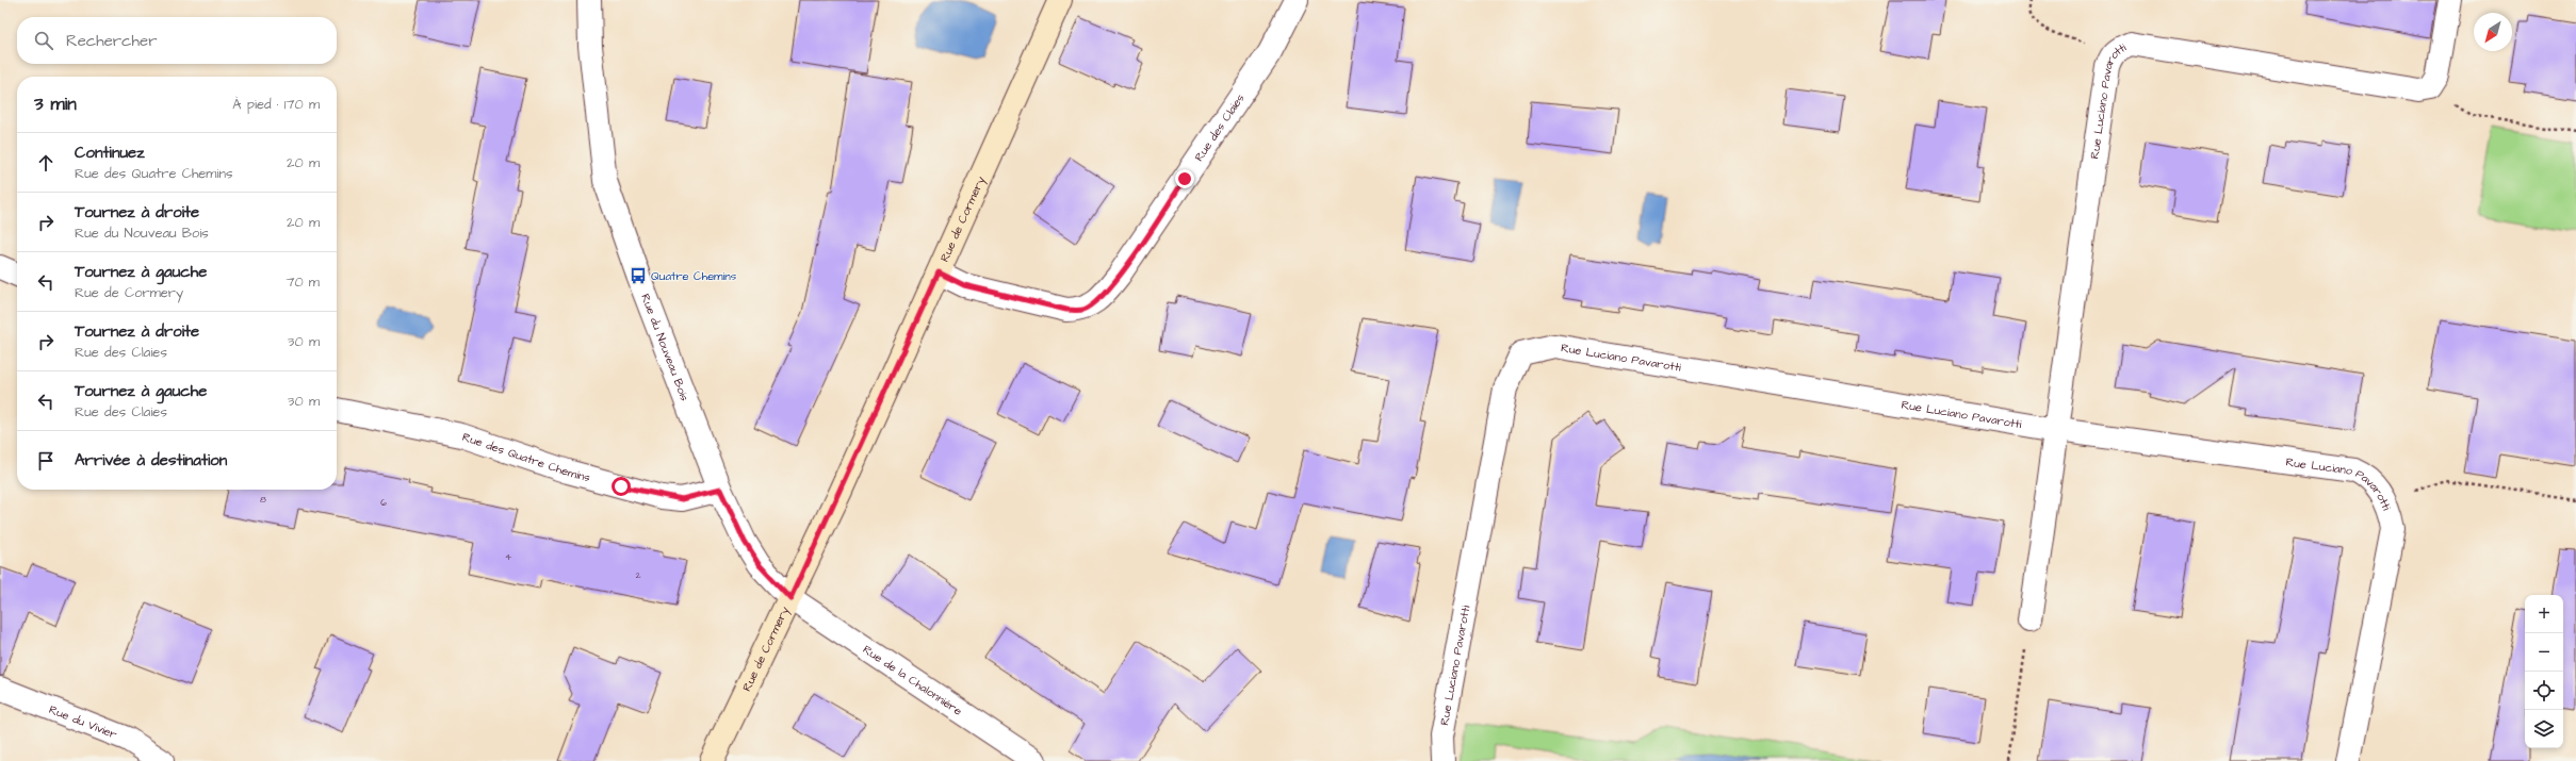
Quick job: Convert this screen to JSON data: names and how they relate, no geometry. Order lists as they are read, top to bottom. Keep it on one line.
{"streets":{"main road":["Rue de Cormery"],"street":["Rue Luciano Pavarotti","Rue des Claies","Rue du Nouveau Bois","Rue des Quatre Chemins","Rue de la Chalonniére","Rue du Vivier"]},"crossings":[["Rue des Claies","Rue de Cormery"],["Rue de Cormery","Rue du Nouveau Bois"],["Rue de Cormery","Rue de la Chalonniére"],["Rue du Nouveau Bois","Rue des Quatre Chemins"],["Rue du Nouveau Bois","Rue de la Chalonniére"]],"places":{"bus stop":["Quatre Chemins"]},"house_numbers":["8","6","4","2"],"north":"bottom left","page":{"search":"Rechercher","heading":["3 min","À pied · 170 m"],"list":[["Continuez","Rue des Quatre Chemins","20 m"],["Tournez à droite","Rue du Nouveau Bois","20 m"],["Tournez à gauche","Rue de Cormery","70 m"],["Tournez à droite","Rue des Claies","30 m"],["Tournez à gauche","Rue des Claies","30 m"],"Arrivée à destination"],"map_buttons":["+","−"]}}
